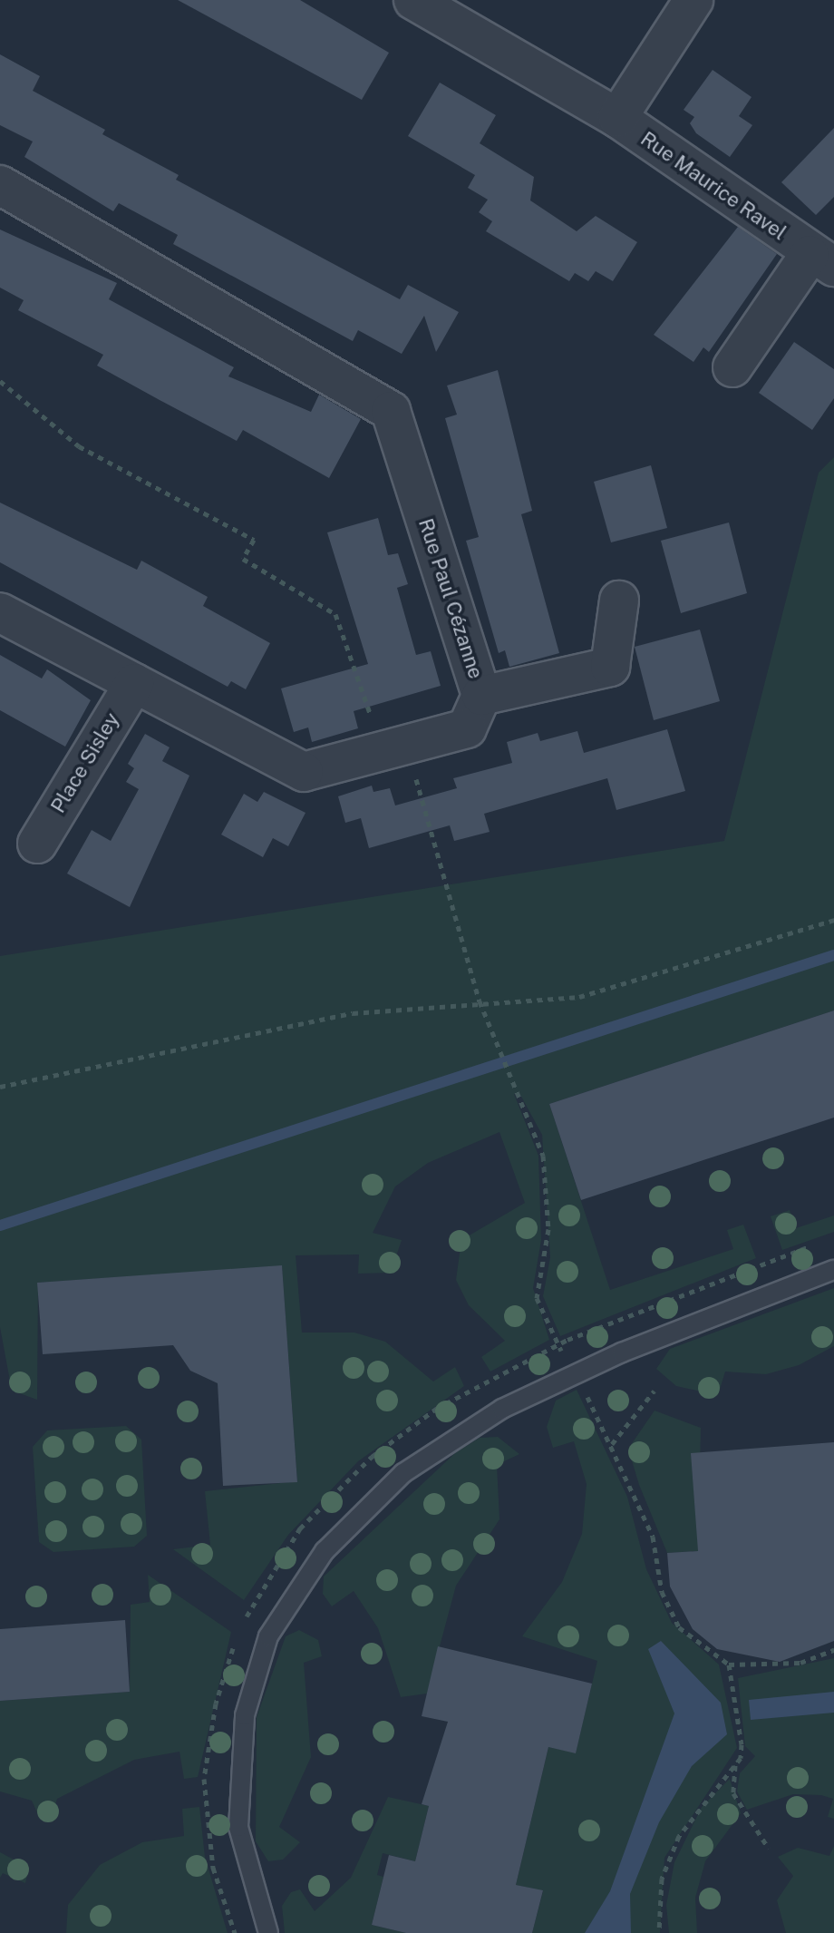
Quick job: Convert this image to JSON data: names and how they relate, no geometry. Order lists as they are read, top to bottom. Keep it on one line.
{"streets":{"street":["Rue Maurice Ravel","Rue Paul Cézanne","Place Sisley"]},"crossings":[["Rue Paul Cézanne","Place Sisley"]]}
